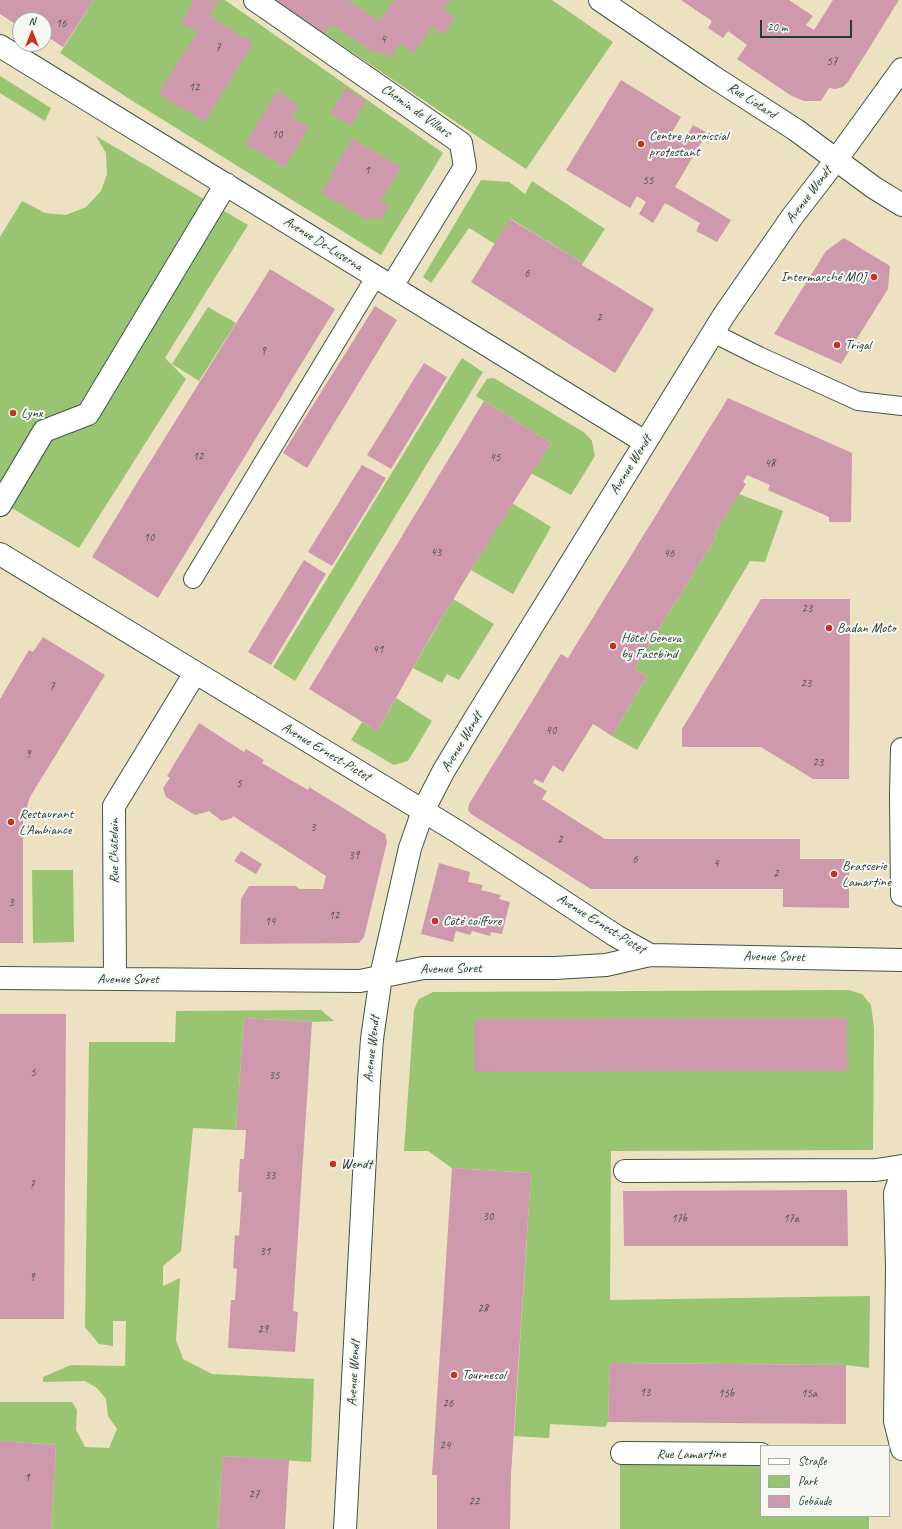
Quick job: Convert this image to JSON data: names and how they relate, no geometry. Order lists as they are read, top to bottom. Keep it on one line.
{"streets":{"street":["Rue Liotard","Chemin de Villars","Avenue Wendt","Avenue De-Luserna","Avenue Ernest-Pictet","Rue Châtelain","Avenue Soret","Rue Lamartine"]},"crossings":[["Rue Liotard","Avenue Wendt"],["Chemin de Villars","Avenue De-Luserna"],["Avenue Wendt","Avenue De-Luserna"],["Avenue Wendt","Avenue Ernest-Pictet"],["Avenue Wendt","Avenue Soret"],["Avenue Ernest-Pictet","Rue Châtelain"],["Avenue Ernest-Pictet","Avenue Soret"],["Rue Châtelain","Avenue Soret"]],"places":["Centre paroissial protestant","Intermarché MOJ","Trigal","Lynx","Badan Moto","Hôtel Geneva by Fassbind","Restaurant L'Ambiance","Brasserie Lamartine","Côté coiffure","Wendt","Tournesol"],"house_numbers":["16","4","7","57","12","10","1","55","6","2","9","12","45","48","10","43","46","23","41","23","7","40","9","23","5","3","2","39","6","4","2","3","12","14","5","35","33","7","30","17b","17a","31","9","28","29","13","15b","15a","26","24","1","27","22"],"legend":["Straße","Park","Gebäude"],"scale_bar":"20 m","north":"top"}
